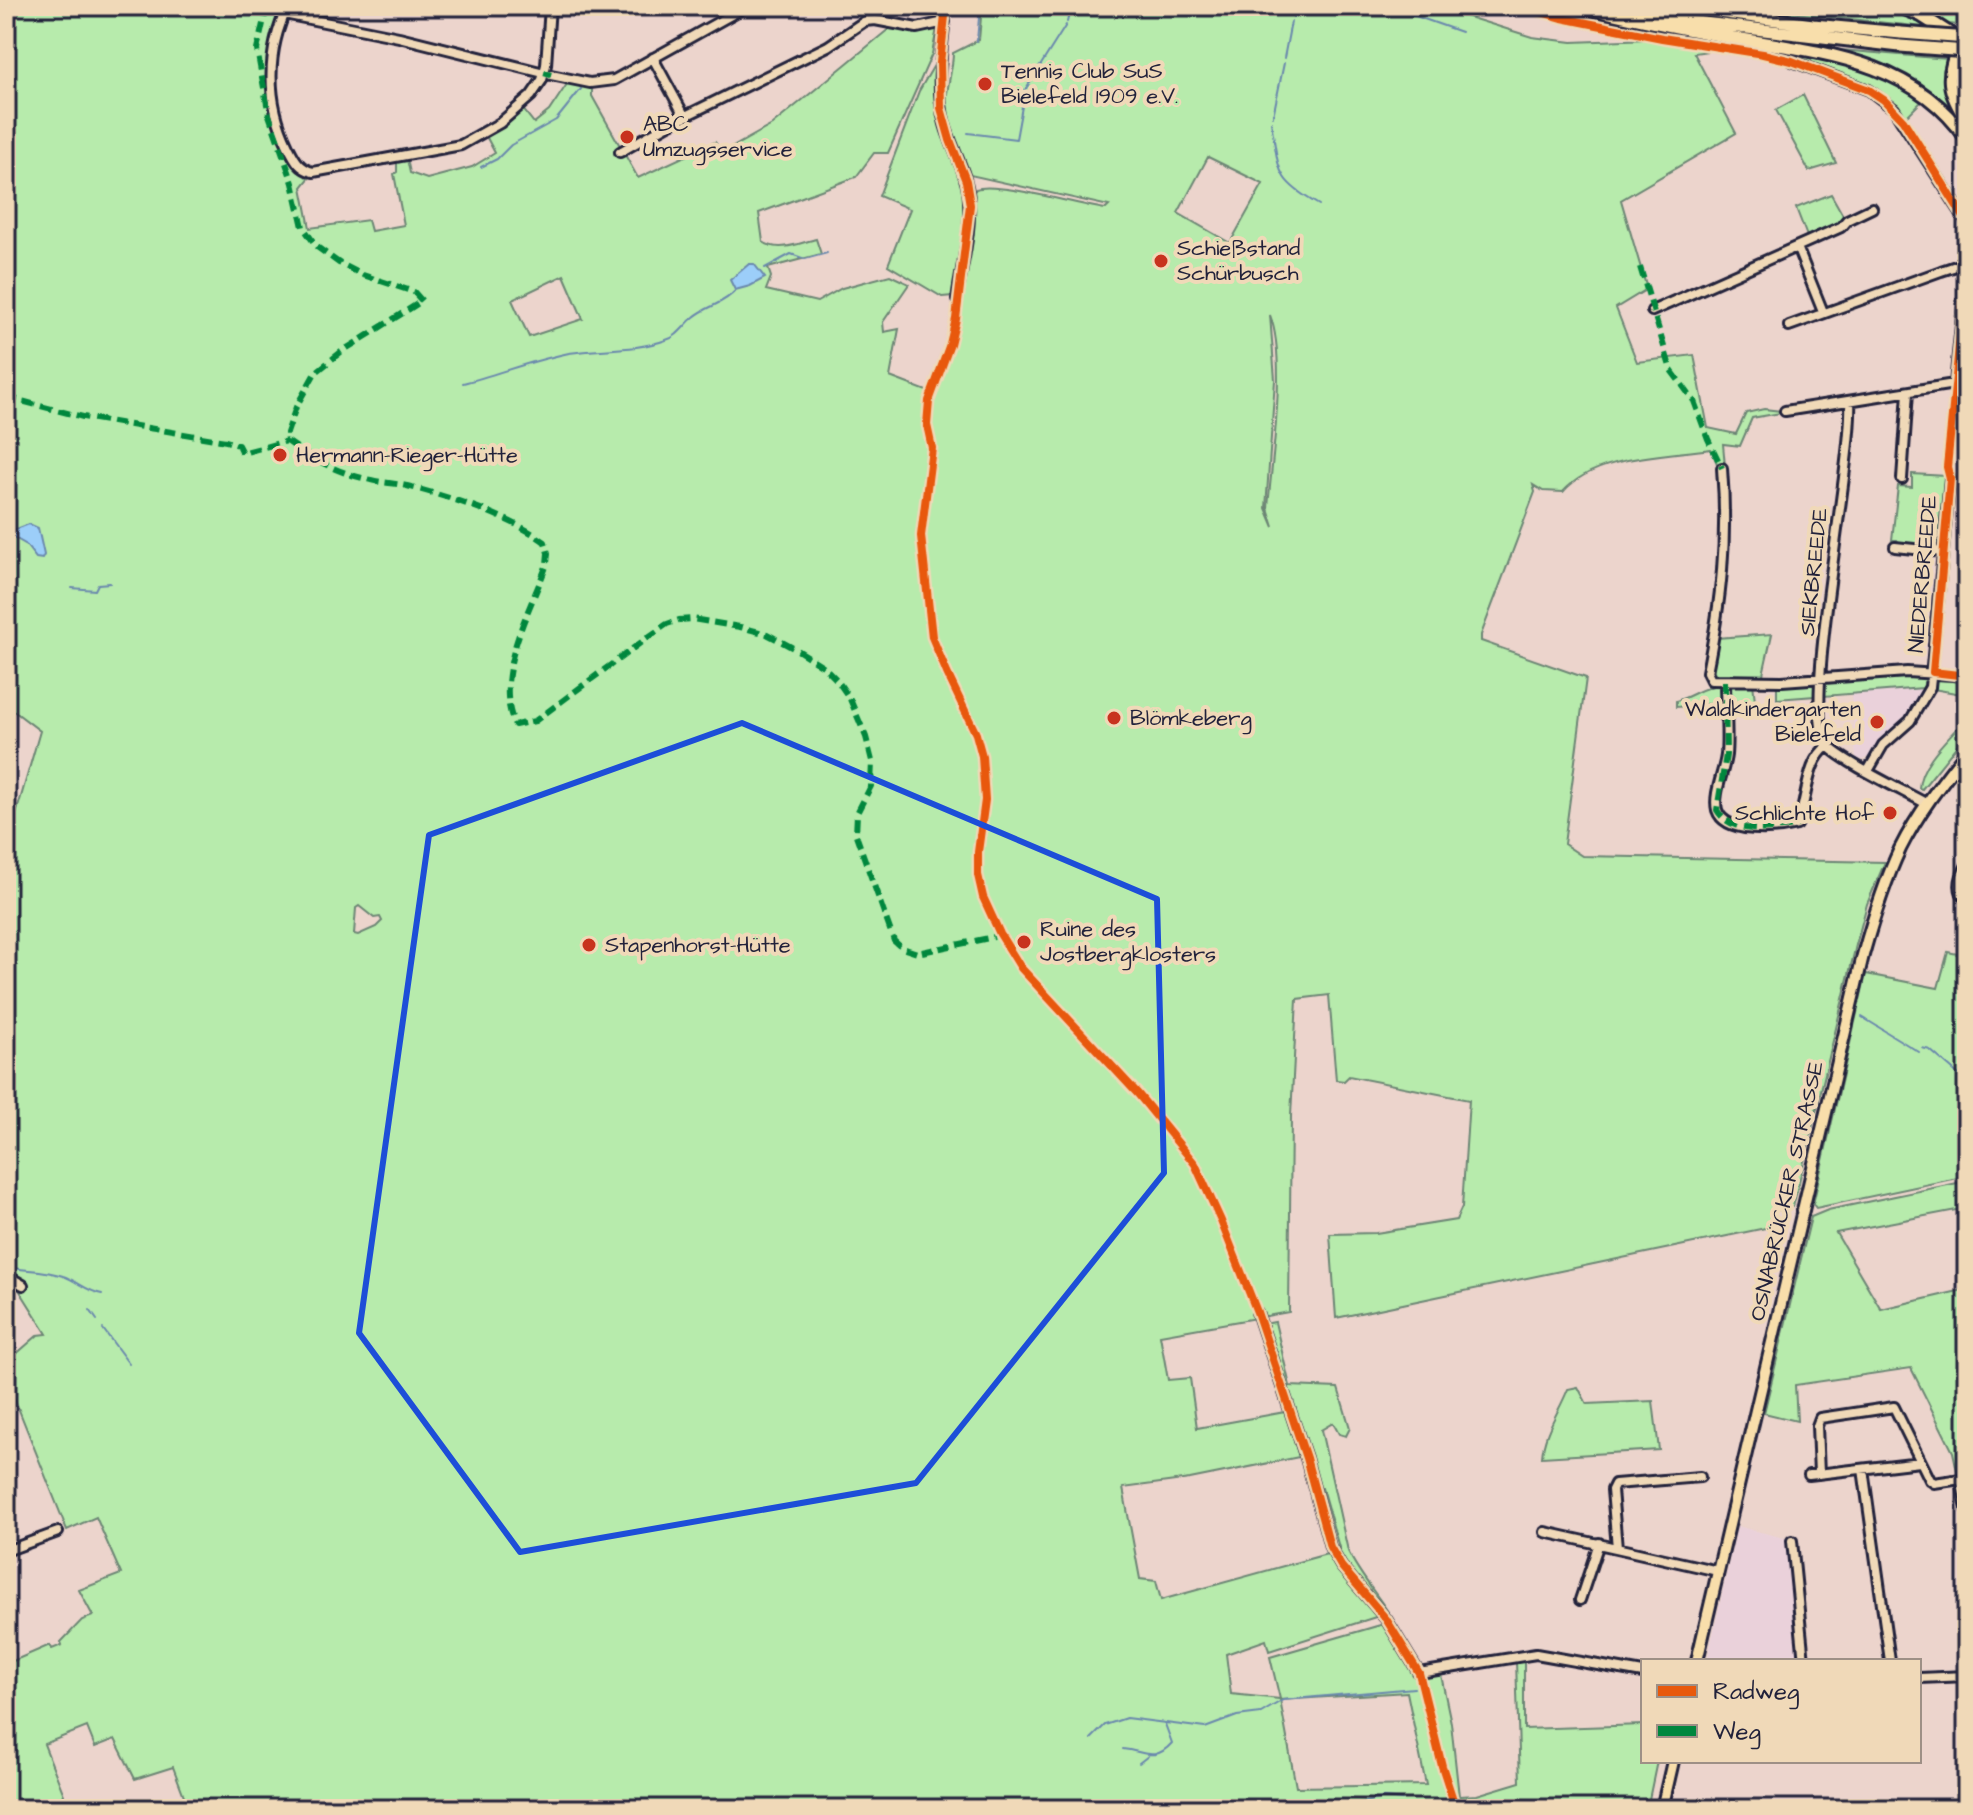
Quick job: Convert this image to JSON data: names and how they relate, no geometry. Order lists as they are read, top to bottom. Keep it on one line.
{"streets":{"main road":["OSNABRÜCKER STRASSE"],"street":["SIEKBREEDE","NIEDERBREEDE"]},"places":["Tennis Club SuS Bielefeld 1909 e.V.","ABC Umzugsservice","Schießstand Schürbusch","Hermann-Rieger-Hütte","Blömkeberg","Waldkindergarten Bielefeld","Schlichte Hof","Ruine des Jostbergklosters","Stapenhorst-Hütte"],"legend":["Radweg","Weg"]}
